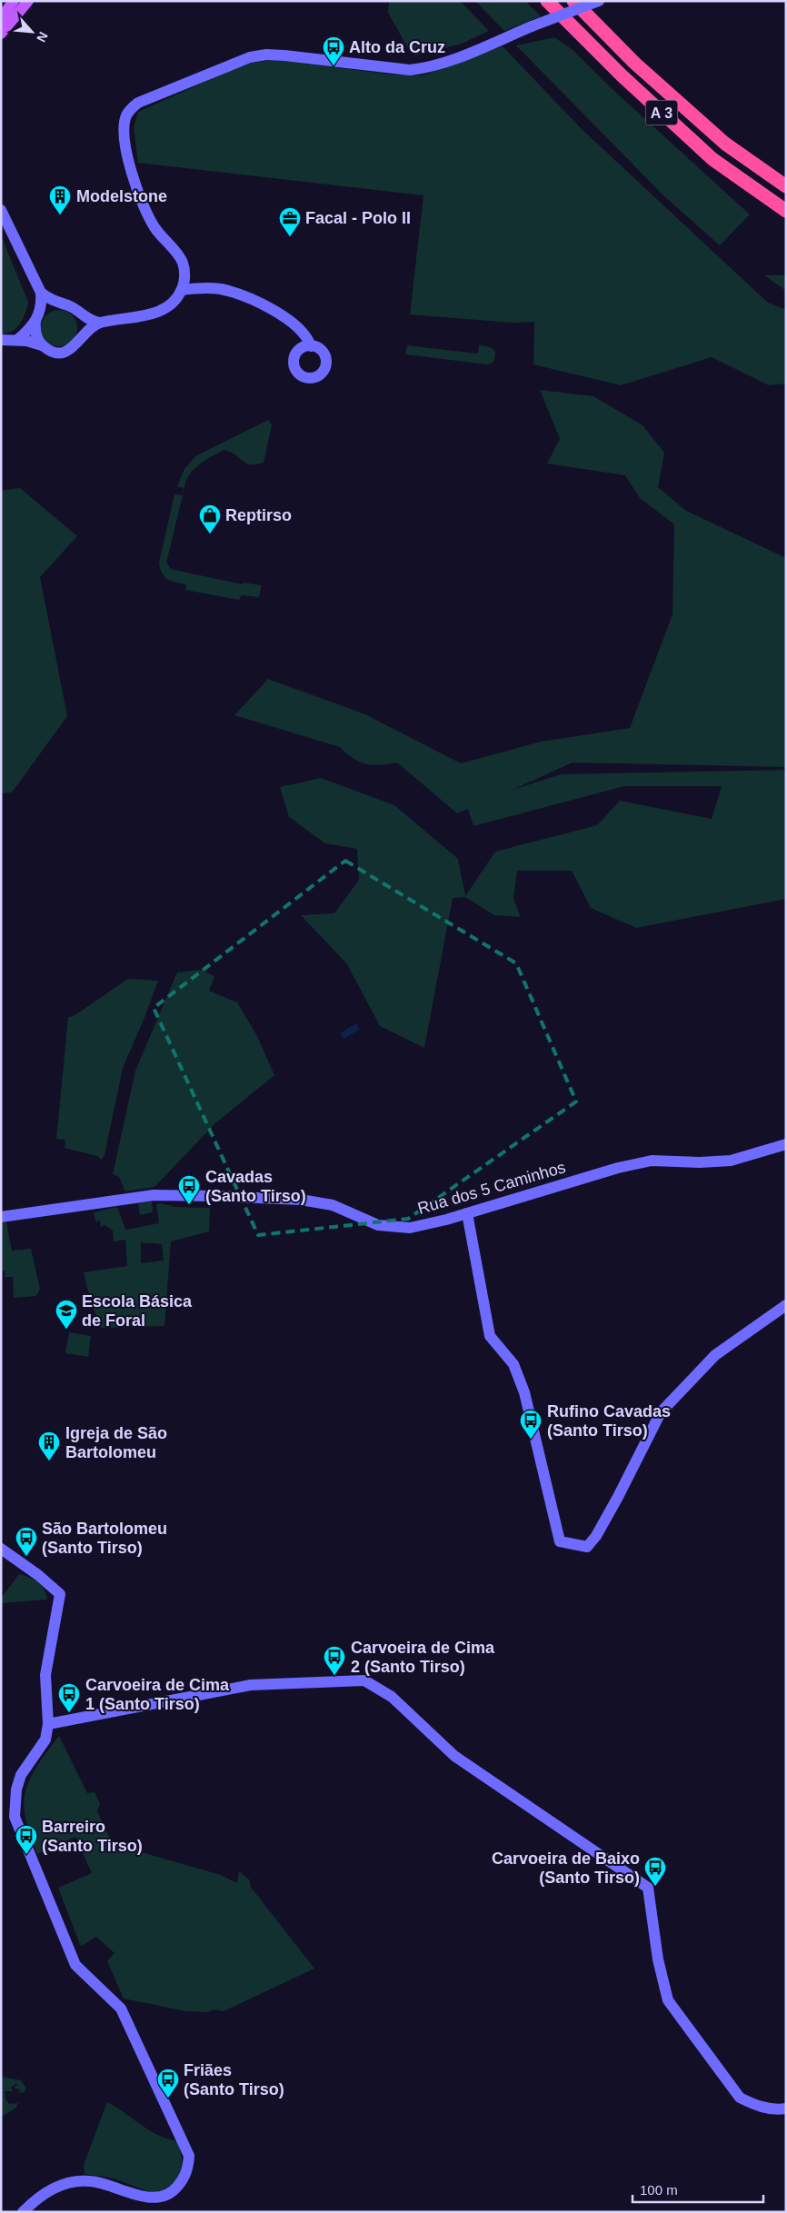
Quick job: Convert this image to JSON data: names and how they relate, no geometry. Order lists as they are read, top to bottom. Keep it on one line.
{"streets":{"highway":["A 3"],"street":["Rua dos 5 Caminhos"]},"places":{"bus stop":["Alto da Cruz","Cavadas (Santo Tirso)","Rufino Cavadas (Santo Tirso)","São Bartolomeu (Santo Tirso)","Carvoeira de Cima 2 (Santo Tirso)","Carvoeira de Cima 1 (Santo Tirso)","Barreiro (Santo Tirso)","Carvoeira de Baixo (Santo Tirso)","Friães (Santo Tirso)"],"building":["Modelstone","Igreja de São Bartolomeu"],"office":["Facal - Polo II"],"shop":["Reptirso"],"school or university":["Escola Básica de Foral"]},"scale_bar":"100 m","north":"bottom right"}
